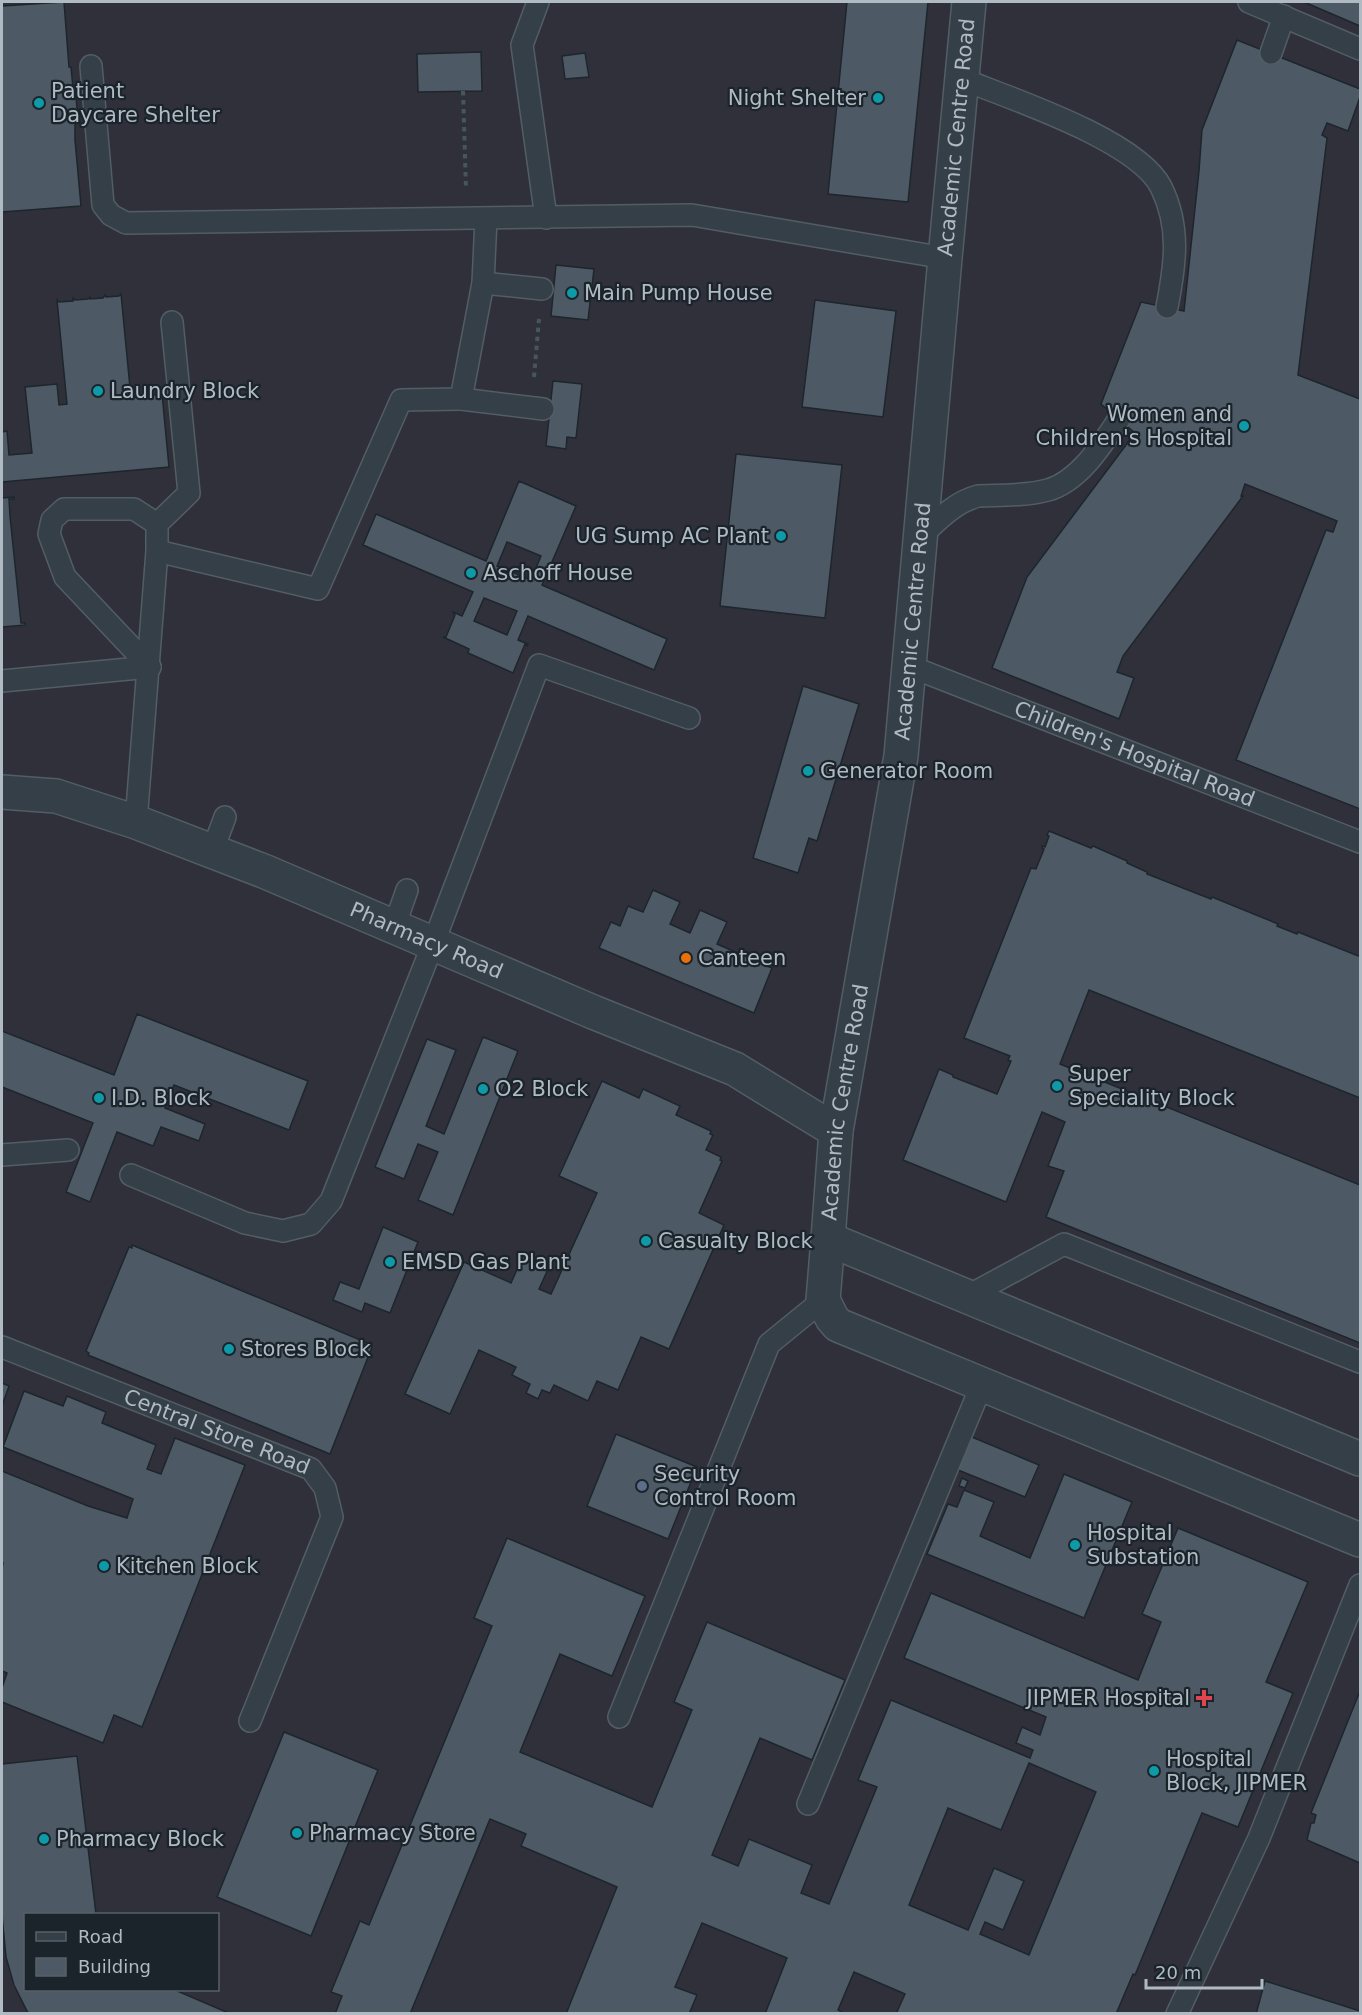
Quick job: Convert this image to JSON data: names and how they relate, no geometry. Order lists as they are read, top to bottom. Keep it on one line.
{"streets":{"street":["Academic Centre Road","Pharmacy Road"],"lane":["Children's Hospital Road","Central Store Road"]},"crossings":[["Academic Centre Road","Children's Hospital Road"],["Academic Centre Road","Pharmacy Road"]],"places":{"other":["Night Shelter","Patient Daycare Shelter","Main Pump House","Laundry Block","Women and Children's Hospital","UG Sump AC Plant","Aschoff House","Generator Room","Canteen","Super Speciality Block","O2 Block","I.D. Block","Casualty Block","EMSD Gas Plant","Stores Block","Security Control Room","Hospital Substation","Kitchen Block","Hospital Block, JIPMER","Pharmacy Store","Pharmacy Block"],"health":["JIPMER Hospital"]},"legend":["Road","Building"],"scale_bar":"20 m"}
